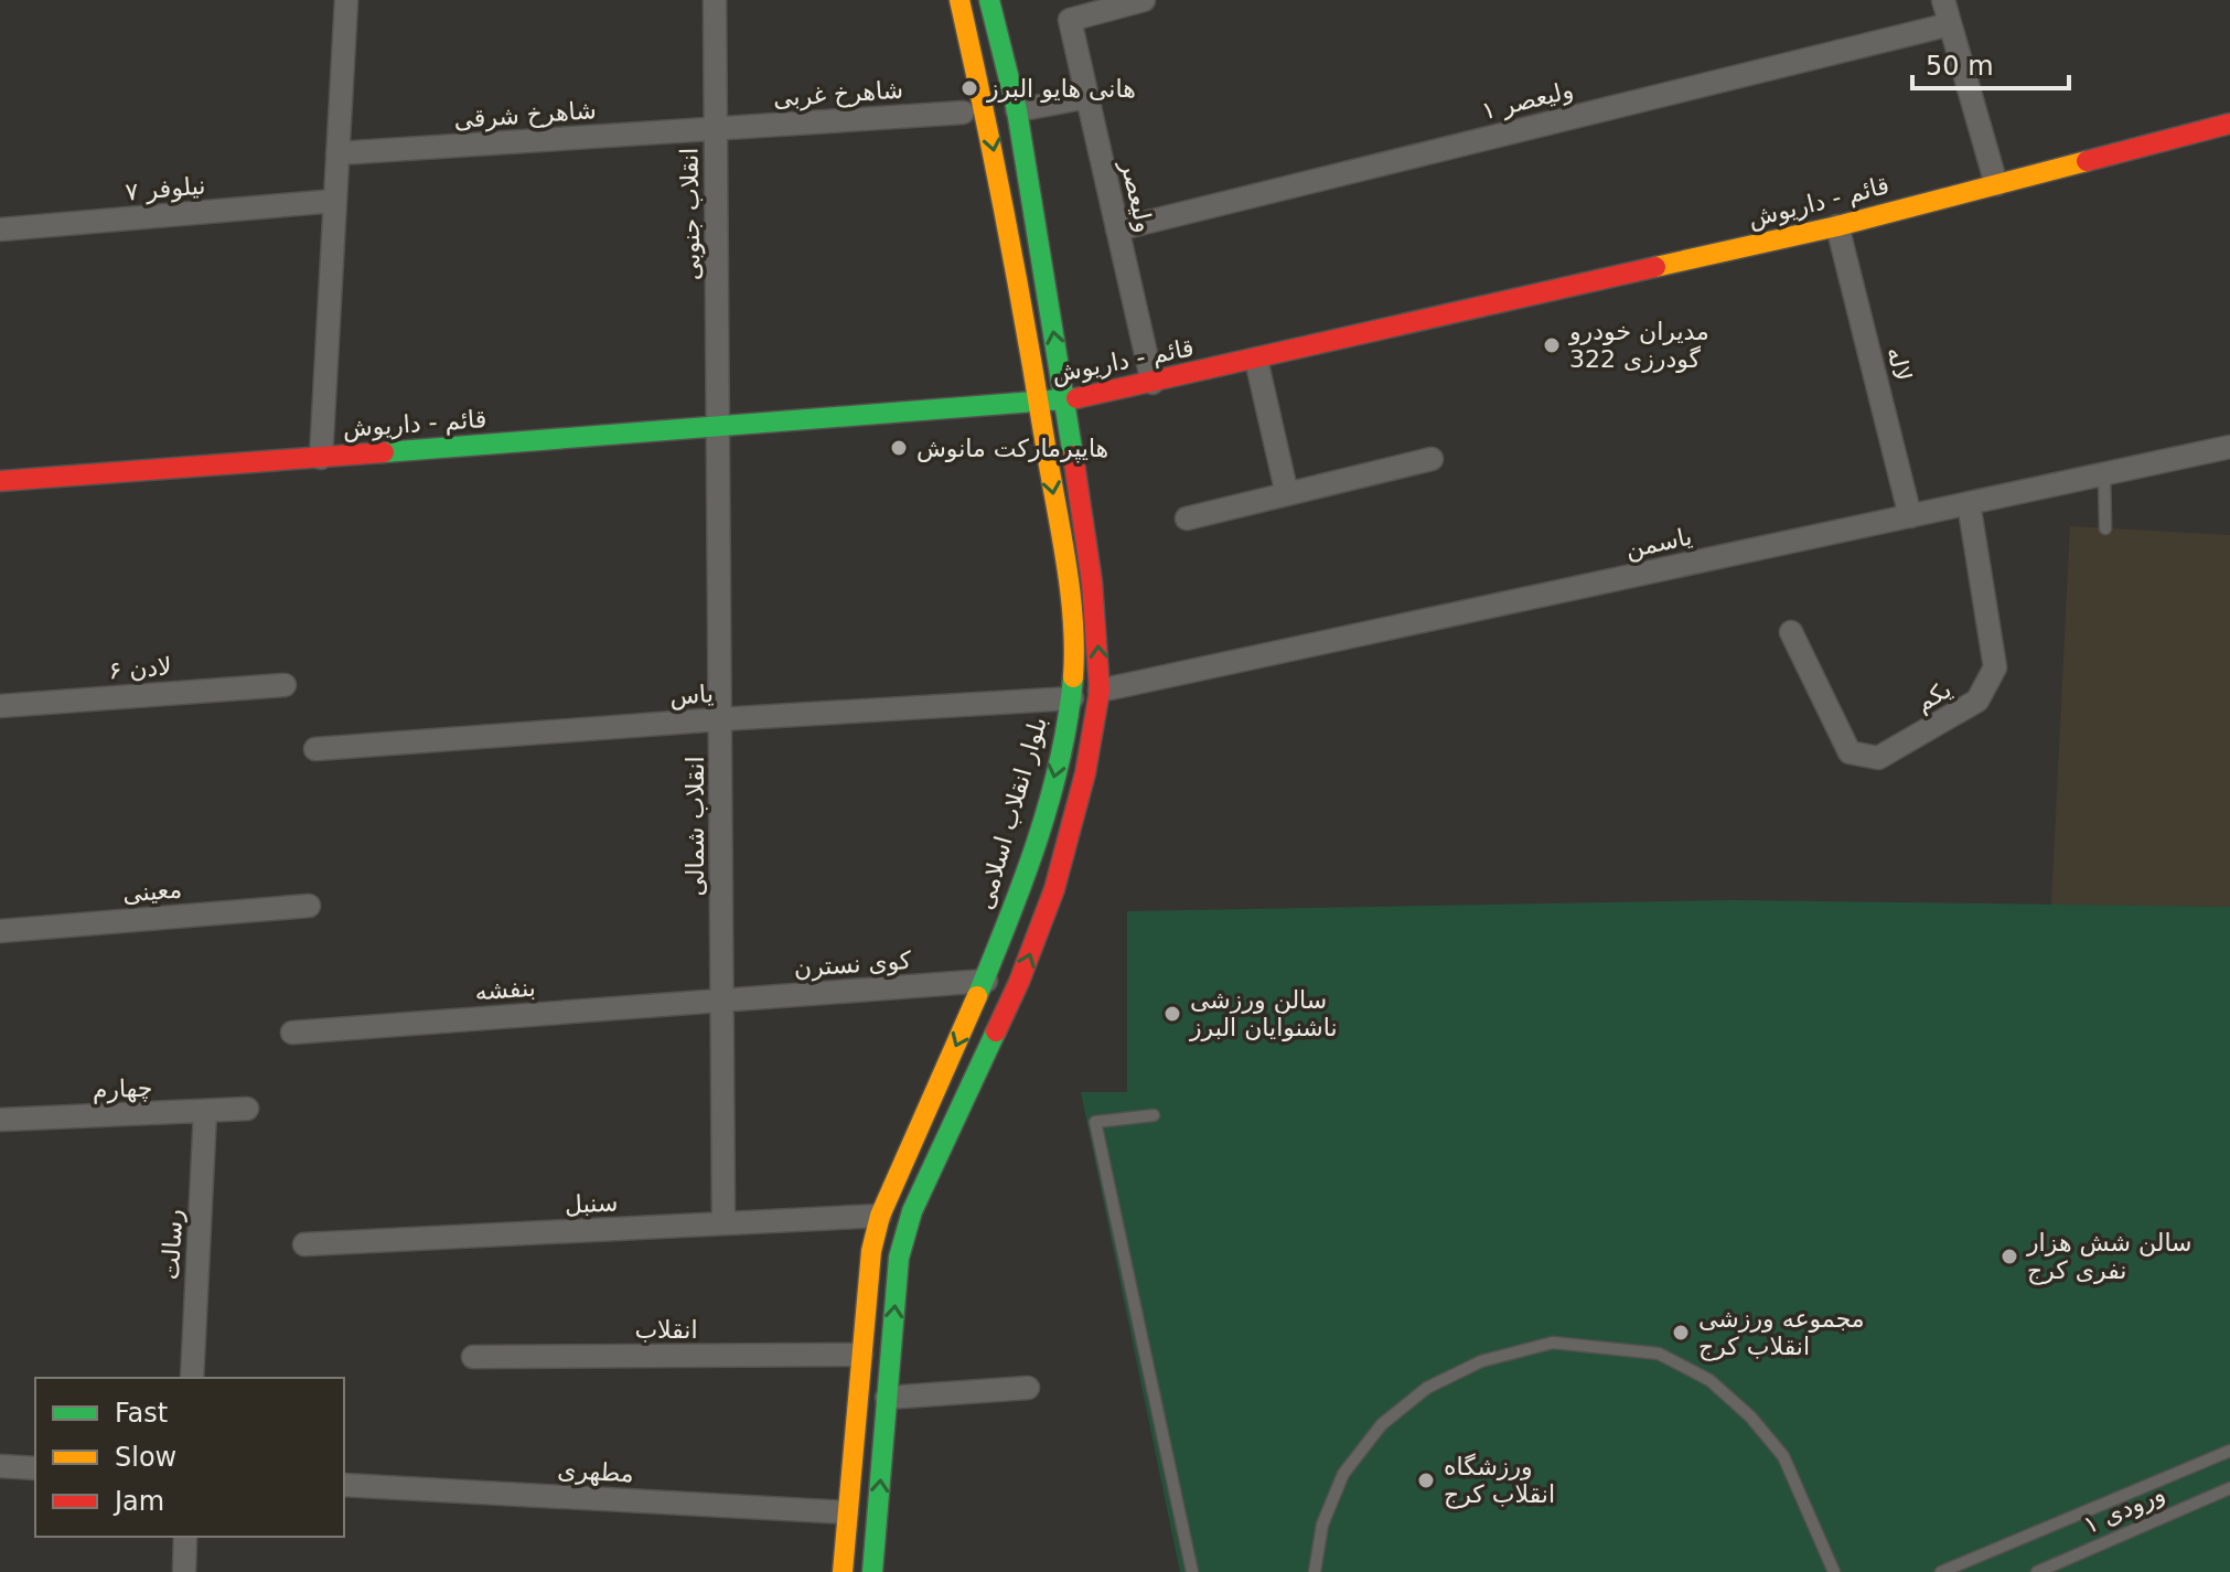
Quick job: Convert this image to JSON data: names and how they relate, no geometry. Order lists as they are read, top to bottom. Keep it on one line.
{"streets":{"main road":["قائم - داریوش","بلوار انقلاب اسلامی"],"street":["شاهرخ غربی","ولیعصر ۱","شاهرخ شرقی","نیلوفر ۷","ولیعصر","انقلاب جنوبی","لاله","یاسمن","لادن ۶","یاس","یکم","انقلاب شمالی","معینی","کوی نسترن","بنفشه","چهارم","سنبل","رسالت","انقلاب","مطهری"],"lane":["ورودی ۱"]},"crossings":[["شاهرخ غربی","شاهرخ شرقی"],["شاهرخ غربی","انقلاب جنوبی"],["ولیعصر ۱","ولیعصر"],["شاهرخ شرقی","انقلاب جنوبی"],["ولیعصر","قائم - داریوش"],["قائم - داریوش","انقلاب جنوبی"],["قائم - داریوش","لاله"],["قائم - داریوش","بلوار انقلاب اسلامی"],["قائم - داریوش","انقلاب شمالی"],["انقلاب جنوبی","انقلاب شمالی"],["لاله","یاسمن"],["یاسمن","یکم"],["یاس","بلوار انقلاب اسلامی"],["یاس","انقلاب شمالی"],["بلوار انقلاب اسلامی","کوی نسترن"],["بلوار انقلاب اسلامی","سنبل"],["بلوار انقلاب اسلامی","انقلاب"],["بلوار انقلاب اسلامی","مطهری"],["انقلاب شمالی","کوی نسترن"],["انقلاب شمالی","بنفشه"],["انقلاب شمالی","سنبل"],["کوی نسترن","بنفشه"],["چهارم","رسالت"]],"places":["هانی هایو البرز","مدیران خودرو گودرزی 322","هایپرمارکت مانوش","سالن ورزشی ناشنوایان البرز","سالن شش هزار نفری کرج","مجموعه ورزشی انقلاب کرج","ورزشگاه انقلاب کرج"],"legend":["Fast","Slow","Jam"],"scale_bar":"50 m"}
